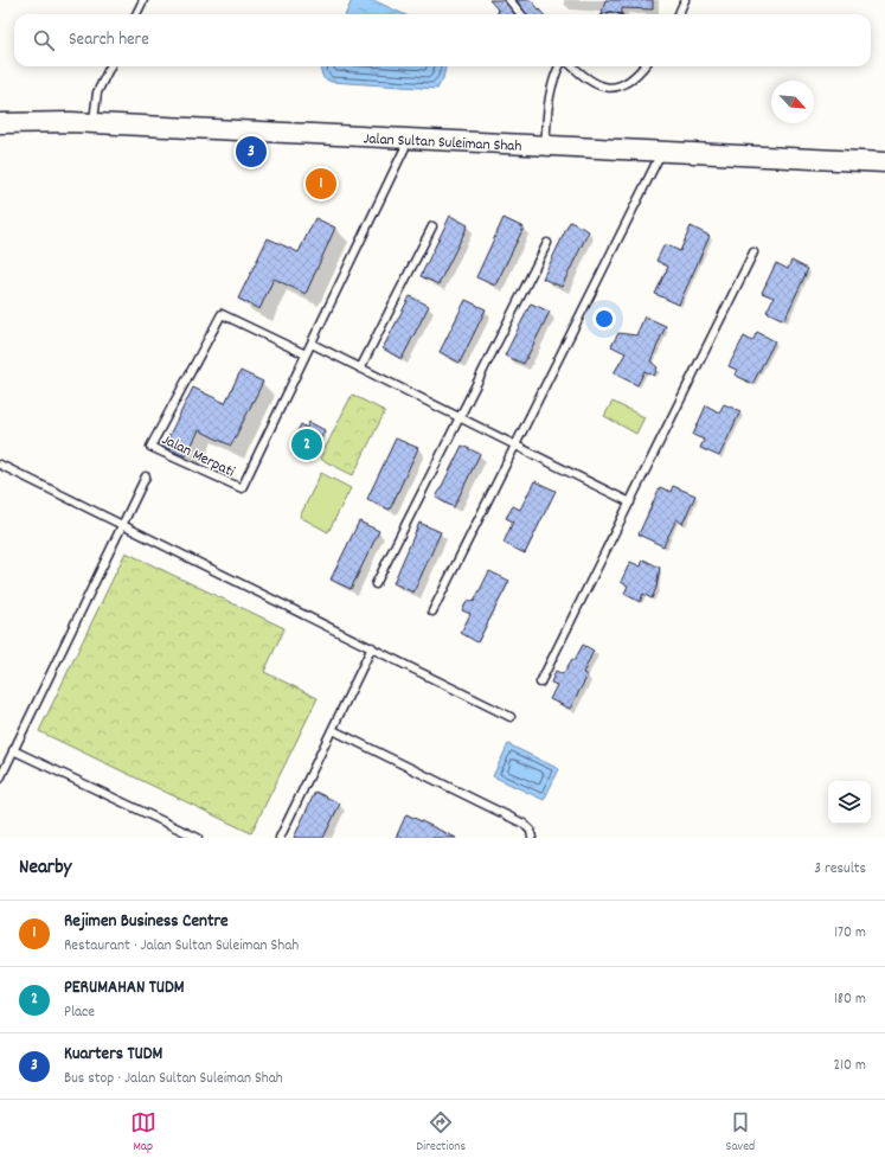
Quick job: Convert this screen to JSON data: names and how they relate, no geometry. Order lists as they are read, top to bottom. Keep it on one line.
{"streets":{"street":["Jalan Sultan Suleiman Shah"],"lane":["Jalan Merpati"]},"crossings":[["Jalan Sultan Suleiman Shah","Jalan Merpati"]],"north":"bottom right","page":{"search":"Search here","pins":["3","1","2"],"heading":["Nearby","3 results"],"list":[{"mark":"1","name":"Rejimen Business Centre","note":"Restaurant · Jalan Sultan Suleiman Shah","value":"170 m"},{"mark":"2","name":"PERUMAHAN TUDM","note":"Place","value":"180 m"},{"mark":"3","name":"Kuarters TUDM","note":"Bus stop · Jalan Sultan Suleiman Shah","value":"210 m"}],"nav":["Map","Directions","Saved"]}}
